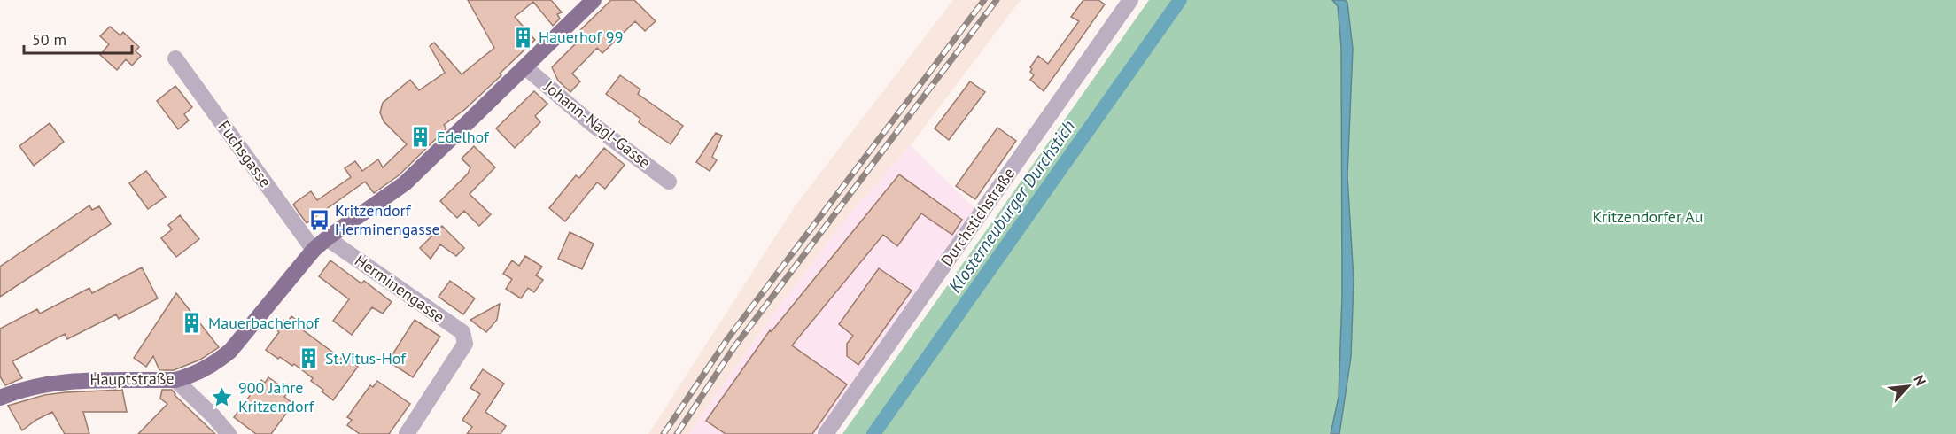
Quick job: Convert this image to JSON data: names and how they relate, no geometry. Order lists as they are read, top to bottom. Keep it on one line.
{"streets":{"main road":["Hauptstraße"],"street":["Johann-Nagl-Gasse","Fuchsgasse","Durchstichstraße","Herminengasse"]},"crossings":[["Johann-Nagl-Gasse","Hauptstraße"],["Fuchsgasse","Hauptstraße"],["Herminengasse","Hauptstraße"]],"water":["Klosterneuburger Durchstich"],"parks":["Kritzendorfer Au"],"places":{"building":["Hauerhof 99","Edelhof","Mauerbacherhof","St.Vitus-Hof"],"bus stop":["Kritzendorf Herminengasse"],"place":["900 Jahre Kritzendorf"]},"scale_bar":"50 m","north":"top right"}
